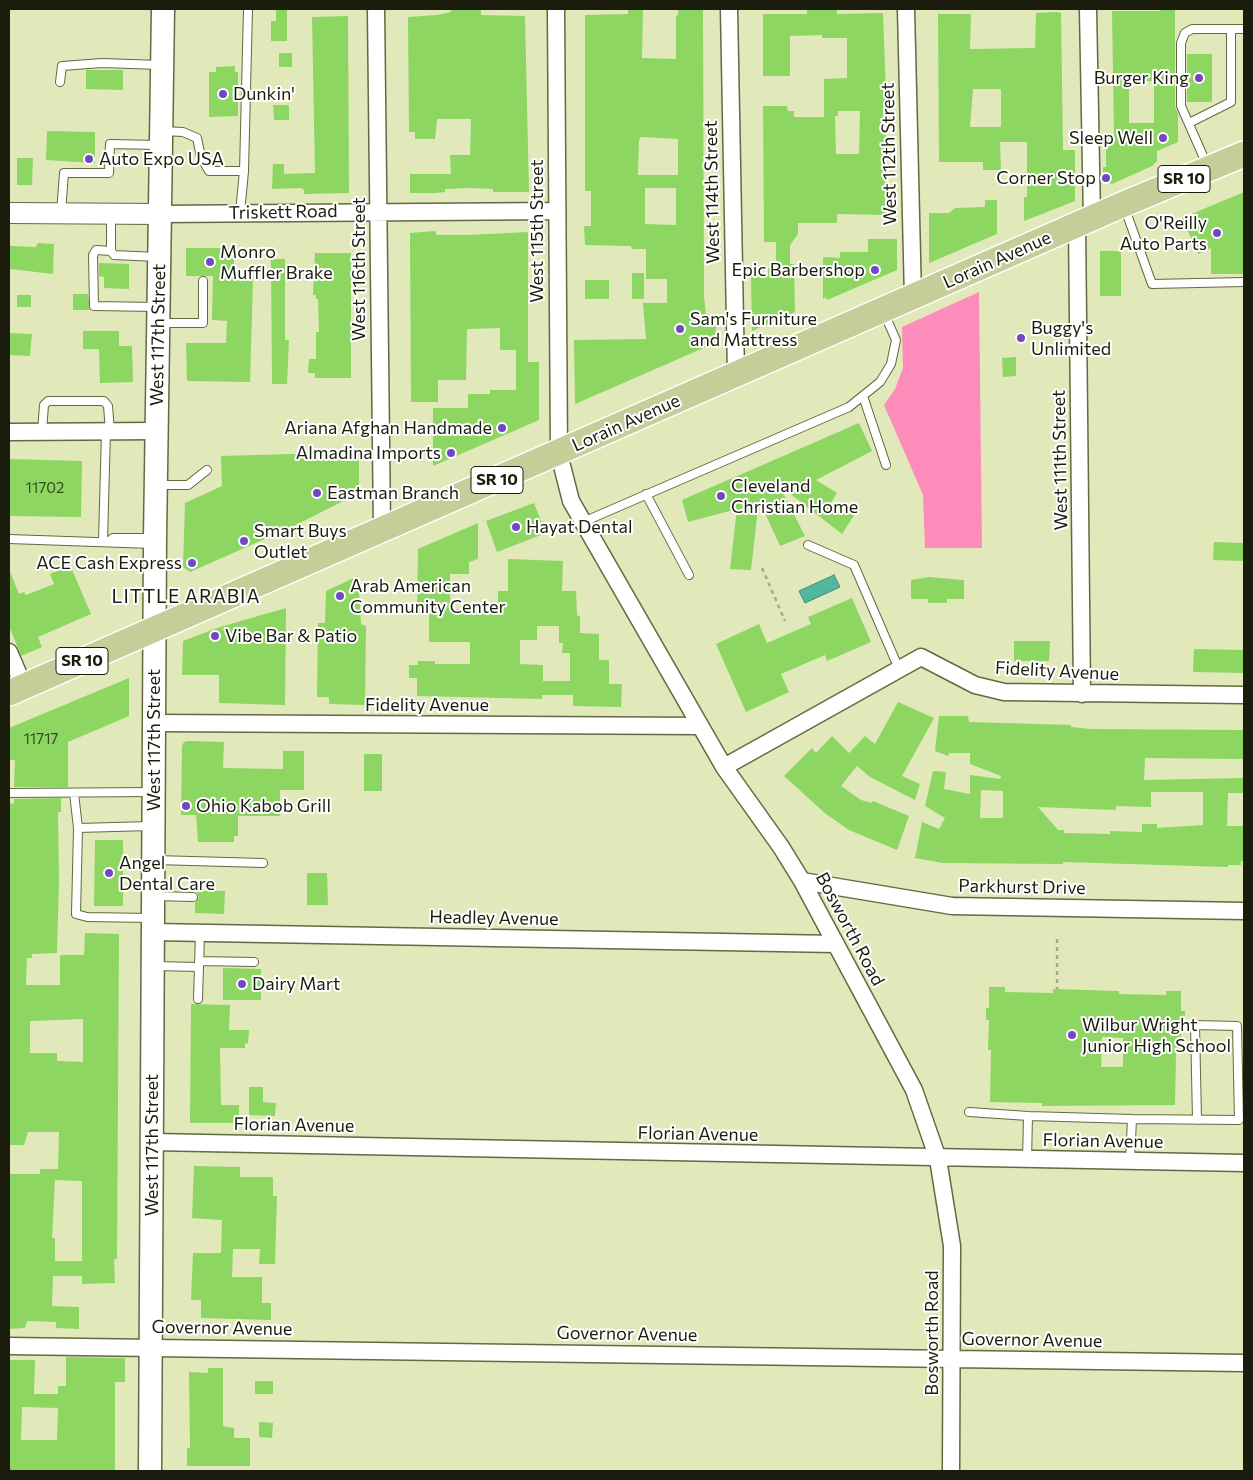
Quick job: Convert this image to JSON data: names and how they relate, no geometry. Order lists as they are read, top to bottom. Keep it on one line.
{"streets":{"main road":["SR 10","Lorain Avenue","West 117th Street"],"street":["West 112th Street","West 114th Street","Triskett Road","West 115th Street","West 116th Street","West 111th Street","Fidelity Avenue","Parkhurst Drive","Headley Avenue","Bosworth Road","Florian Avenue","Governor Avenue"]},"crossings":[["West 112th Street","Lorain Avenue"],["West 114th Street","Lorain Avenue"],["Triskett Road","West 115th Street"],["Triskett Road","West 116th Street"],["Triskett Road","West 117th Street"],["West 115th Street","Lorain Avenue"],["West 115th Street","Bosworth Road"],["Lorain Avenue","West 116th Street"],["Lorain Avenue","West 117th Street"],["Lorain Avenue","West 111th Street"],["Lorain Avenue","Bosworth Road"],["West 117th Street","Fidelity Avenue"],["West 117th Street","Headley Avenue"],["West 117th Street","Florian Avenue"],["West 117th Street","Governor Avenue"],["West 111th Street","Fidelity Avenue"],["Fidelity Avenue","Bosworth Road"],["Parkhurst Drive","Bosworth Road"],["Headley Avenue","Bosworth Road"],["Bosworth Road","Florian Avenue"],["Bosworth Road","Governor Avenue"]],"districts":["LITTLE ARABIA"],"places":["Burger King","Dunkin'","Sleep Well","Auto Expo USA","Corner Stop","O'Reilly Auto Parts","Monro Muffler Brake","Epic Barbershop","Sam's Furniture and Mattress","Buggy's Unlimited","Ariana Afghan Handmade","Almadina Imports","Eastman Branch","Cleveland Christian Home","Hayat Dental","Smart Buys Outlet","ACE Cash Express","Arab American Community Center","Vibe Bar & Patio","Ohio Kabob Grill","Angel Dental Care","Dairy Mart","Wilbur Wright Junior High School"],"house_numbers":["11702","11717"]}
